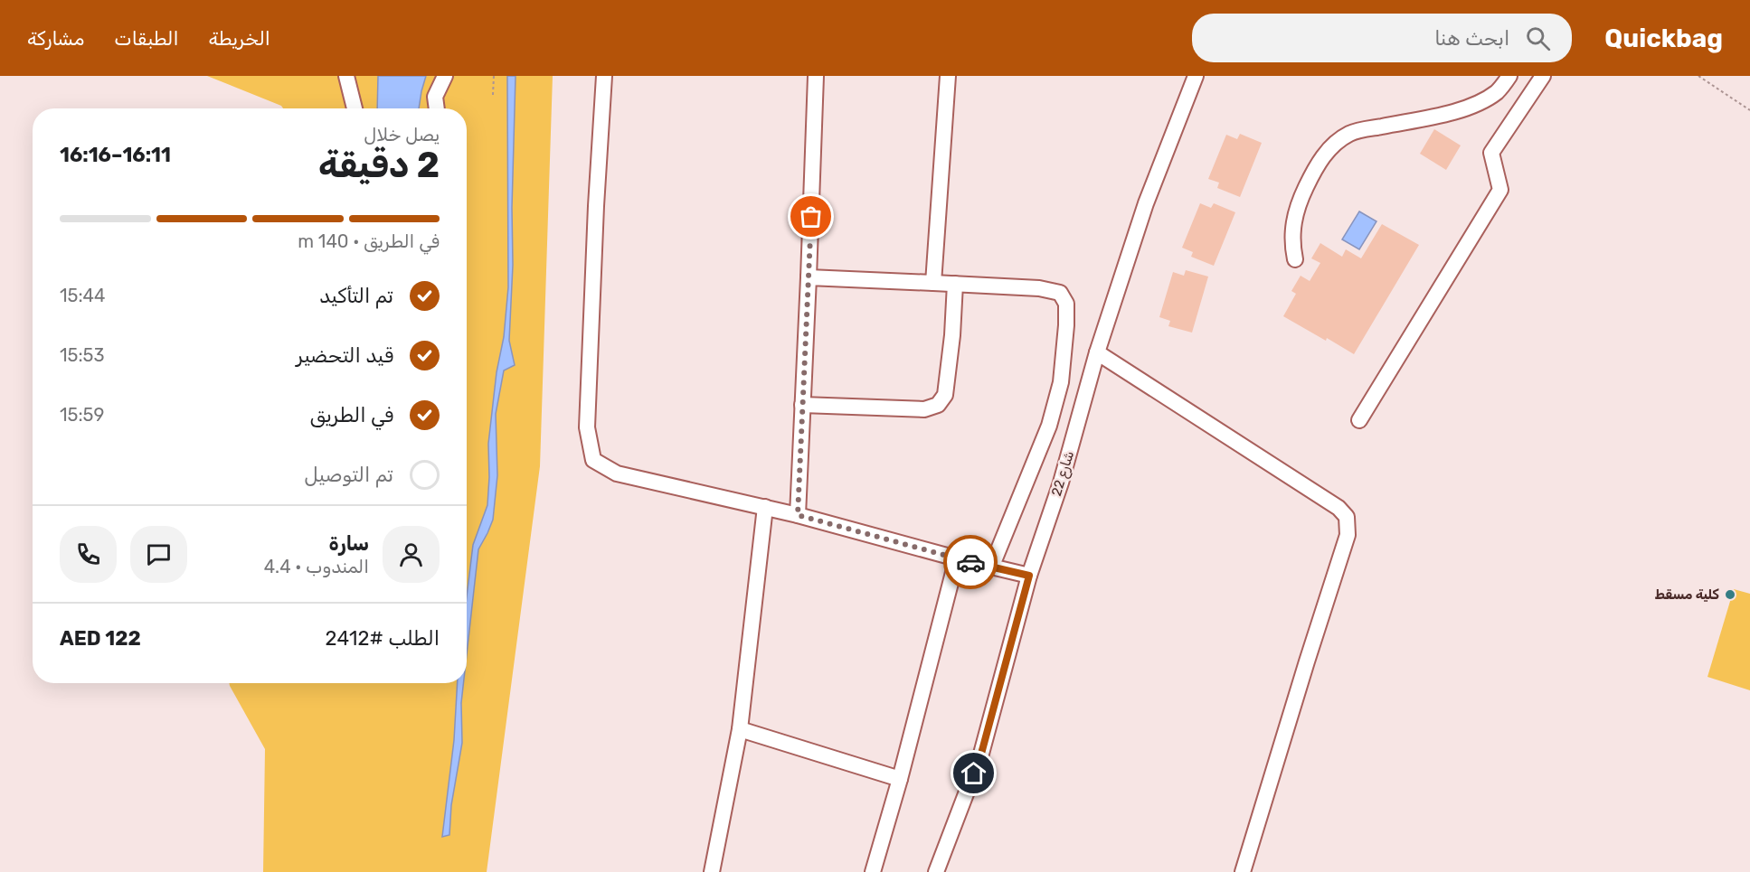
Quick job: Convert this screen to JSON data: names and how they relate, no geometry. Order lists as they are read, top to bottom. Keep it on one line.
{"streets":{"street":["شارع 22"]},"places":["كلية مسقط"],"page":{"header":"Quickbag","search":"ابحث هنا","nav":["الخريطة","الطبقات","مشاركة"],"heading":["2 دقيقة","يصل خلال","16:11–16:16"],"panel":["سارة","المندوب · 4.4","الطلب #2412","AED 122"],"bar":"في الطريق · 140 m","list":[["تم التأكيد","15:44"],["قيد التحضير","15:53"],["في الطريق","15:59"],"تم التوصيل"]}}
